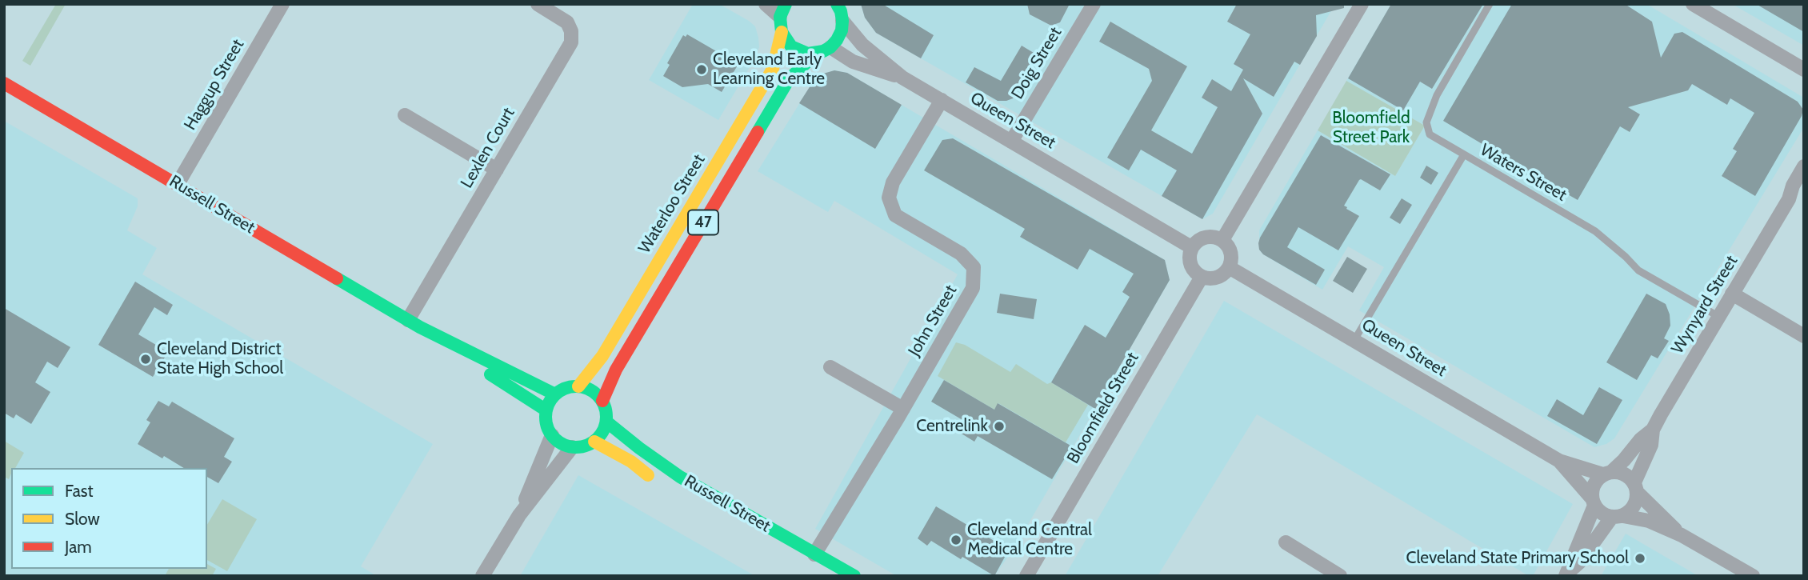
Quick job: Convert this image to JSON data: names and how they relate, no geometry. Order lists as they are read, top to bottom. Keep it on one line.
{"streets":{"main road":["Waterloo Street","Russell Street","47"],"street":["Doig Street","Haggup Street","Queen Street","Lexlen Court","Wynyard Street","John Street","Bloomfield Street"],"lane":["Waters Street"]},"crossings":[["Doig Street","Queen Street"],["Haggup Street","Russell Street"],["Queen Street","Waters Street"],["Queen Street","47"],["Queen Street","Wynyard Street"],["Queen Street","John Street"],["Queen Street","Bloomfield Street"],["Lexlen Court","Russell Street"],["Waters Street","Wynyard Street"],["Waterloo Street","Russell Street"],["Waterloo Street","47"],["Russell Street","47"],["Russell Street","John Street"]],"parks":["Bloomfield Street Park"],"places":["Cleveland Early Learning Centre","Cleveland District State High School","Centrelink","Cleveland Central Medical Centre","Cleveland State Primary School"],"legend":["Fast","Slow","Jam"]}
